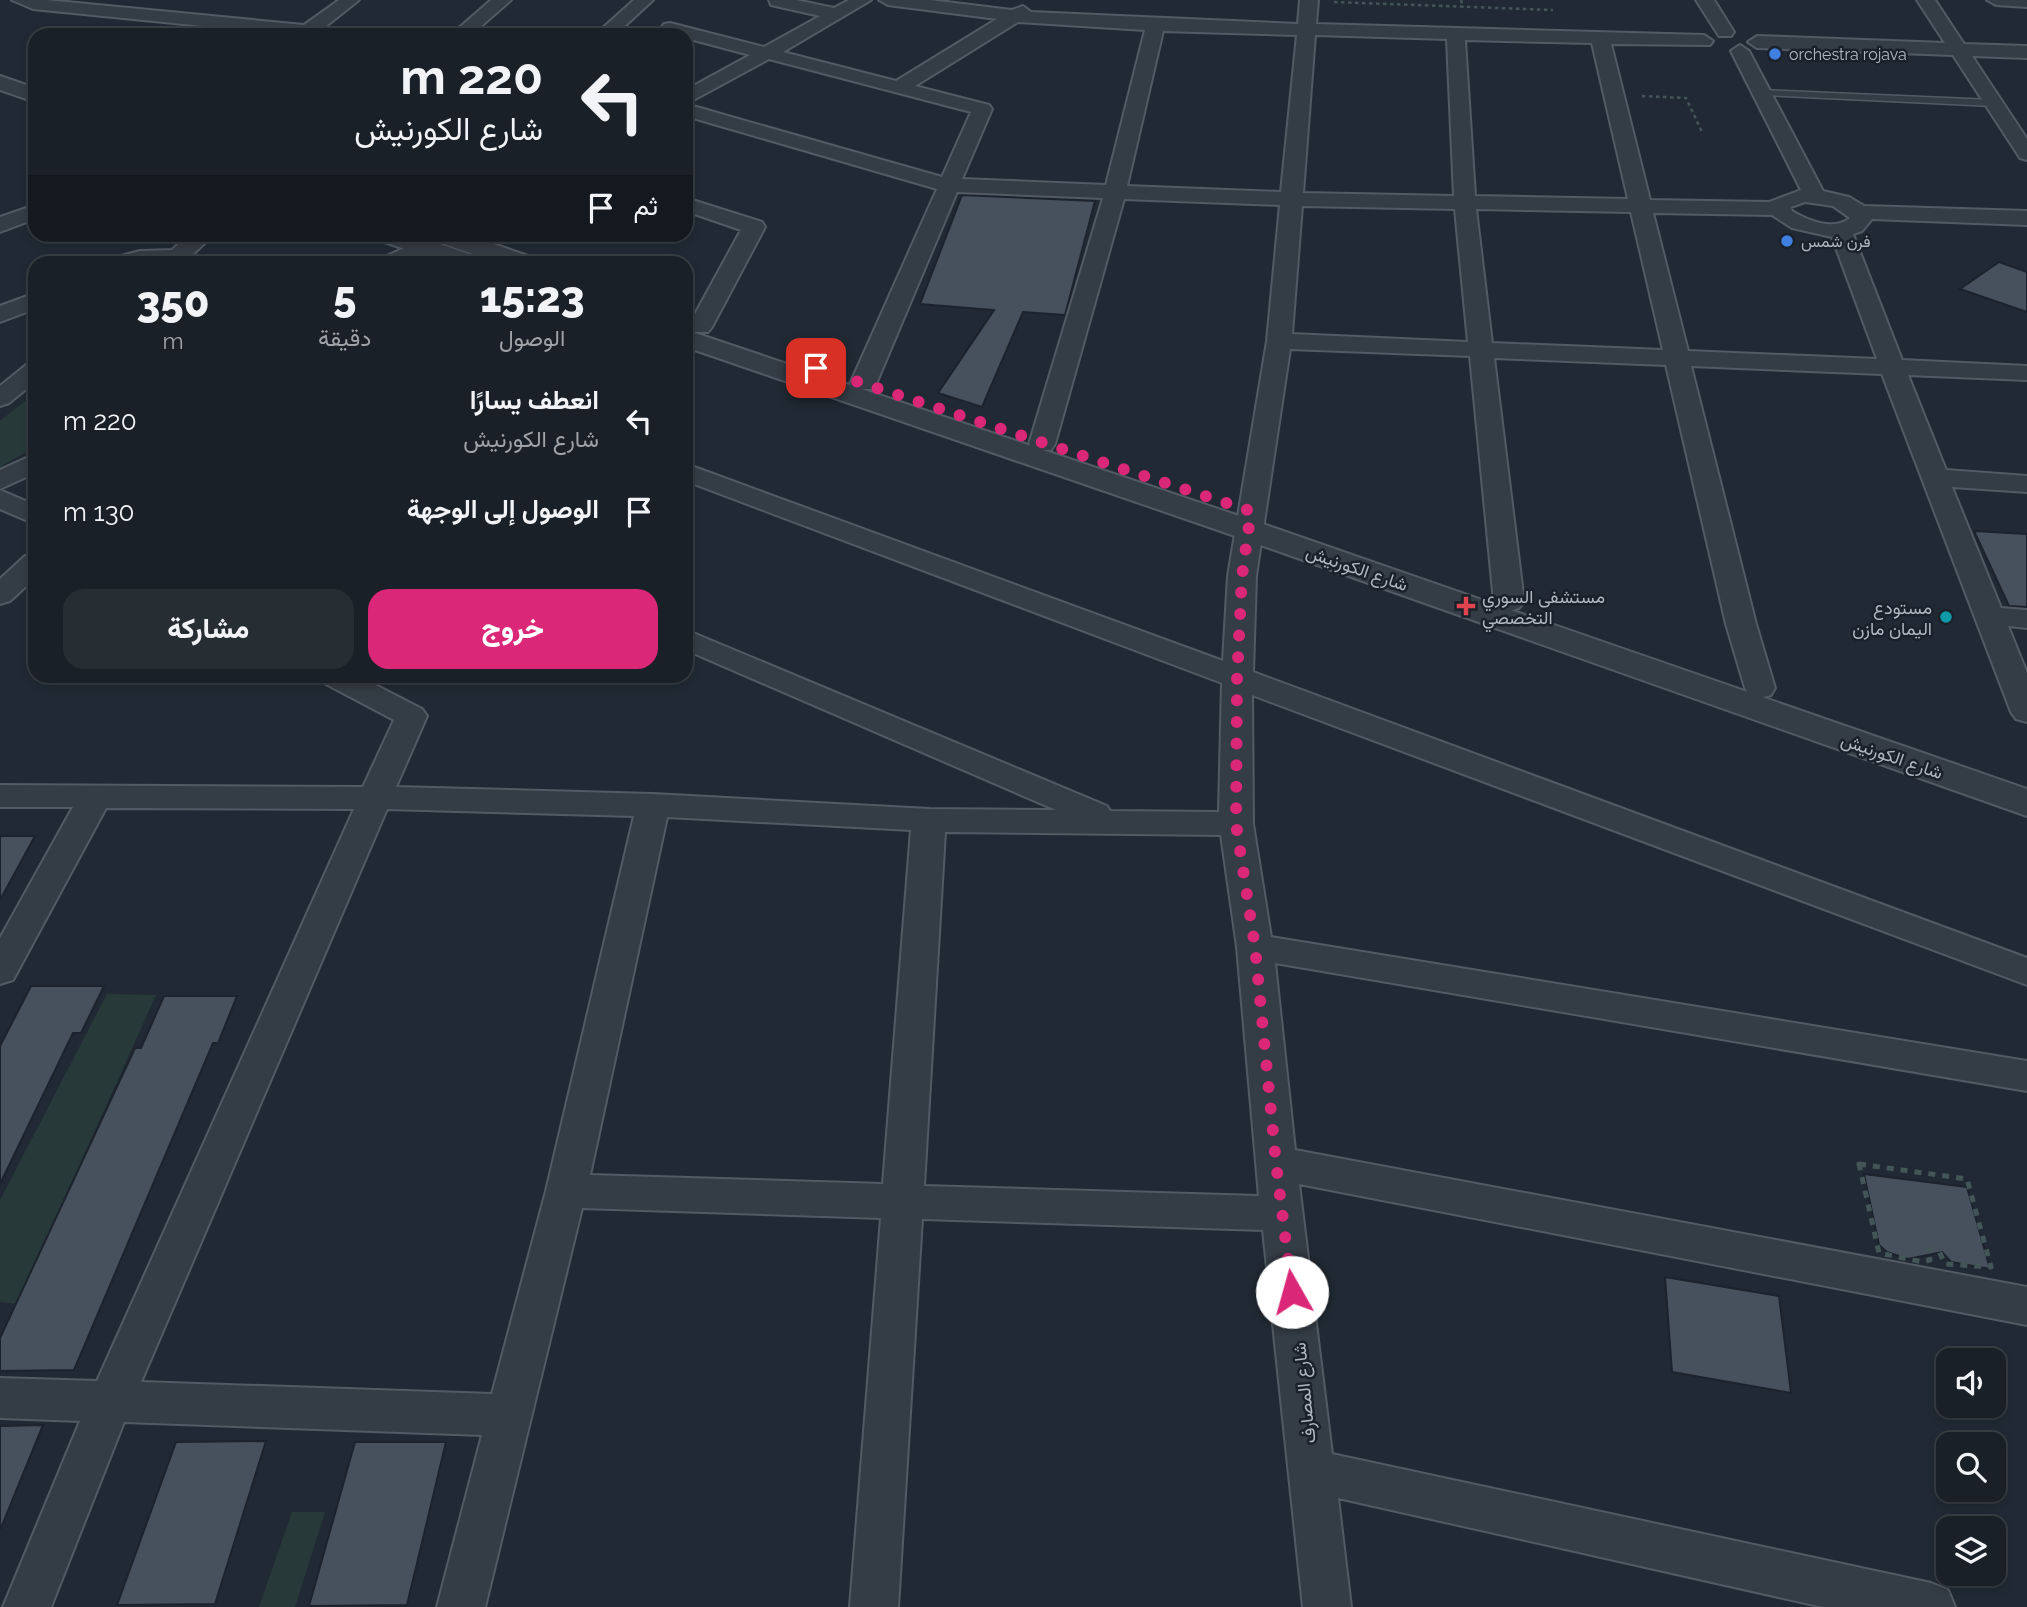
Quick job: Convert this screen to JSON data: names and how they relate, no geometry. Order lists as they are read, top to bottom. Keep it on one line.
{"streets":{"street":["شارع الكورنيش","شارع المصارف"]},"crossings":[["شارع الكورنيش","شارع المصارف"]],"places":{"other":["orchestra rojava","فرن شمس","مستودع اليمان مازن"],"health":["مستشفى السوري التخصصي"]},"page":{"turn":["220 m","شارع الكورنيش"],"then":"ثم","eta":["15:23","الوصول","5","دقيقة","350","m"],"list":[{"name":"انعطف يسارًا","note":"شارع الكورنيش","value":"220 m"},{"name":"الوصول إلى الوجهة","value":"130 m"}],"buttons":["خروج","مشاركة"]}}
